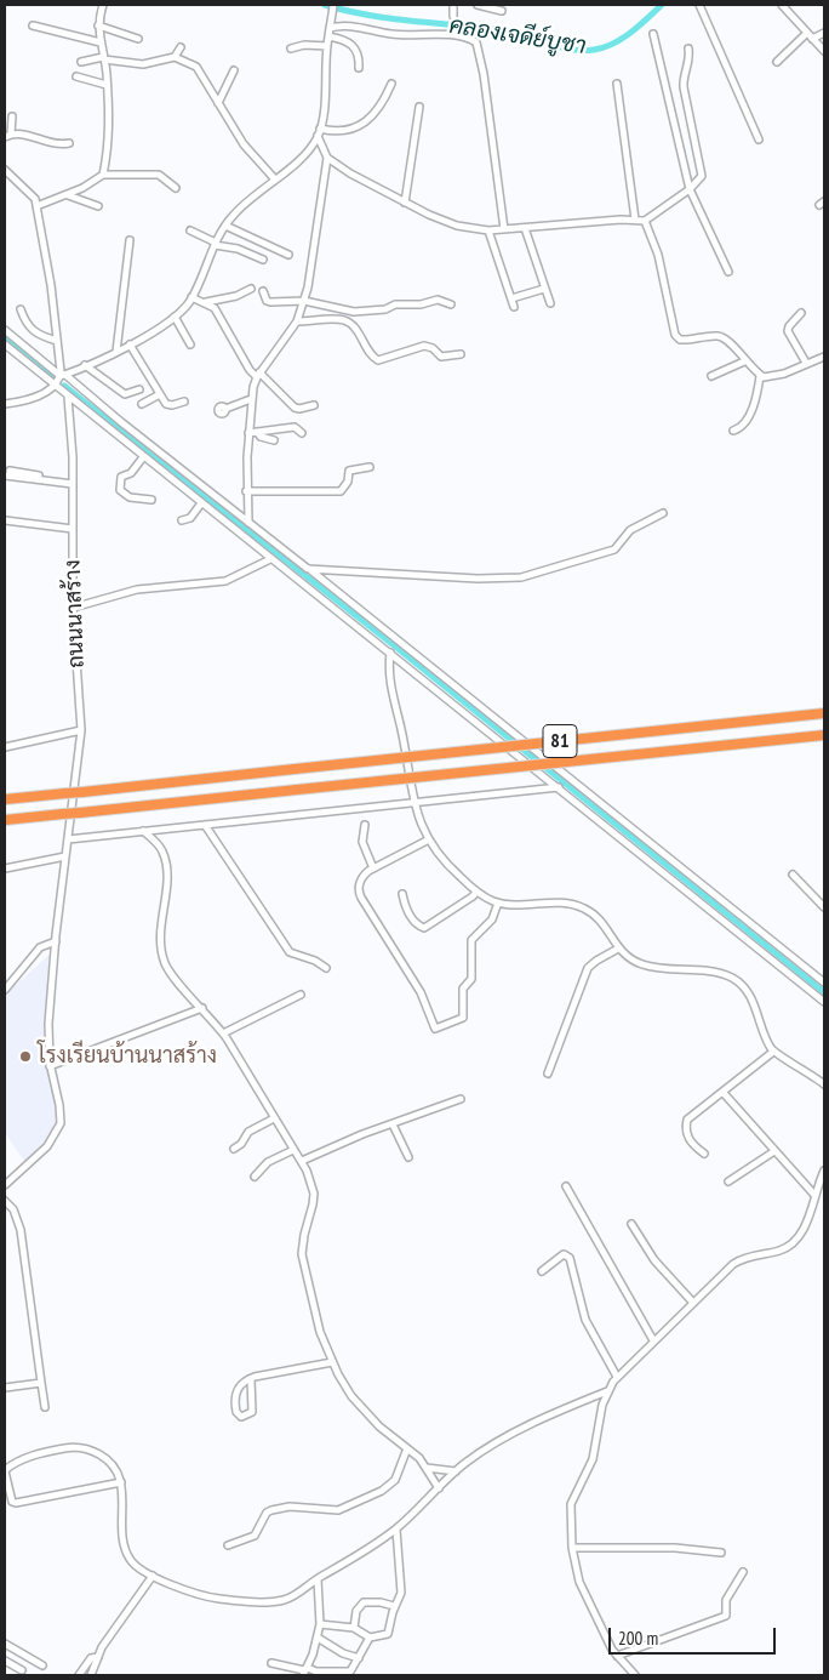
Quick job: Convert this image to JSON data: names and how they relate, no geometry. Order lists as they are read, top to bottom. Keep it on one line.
{"streets":{"highway":["81"],"street":["ถนนนาสร้าง"]},"water":["คลองเจดีย์บูชา"],"places":["โรงเรียนบ้านนาสร้าง"],"scale_bar":"200 m"}
